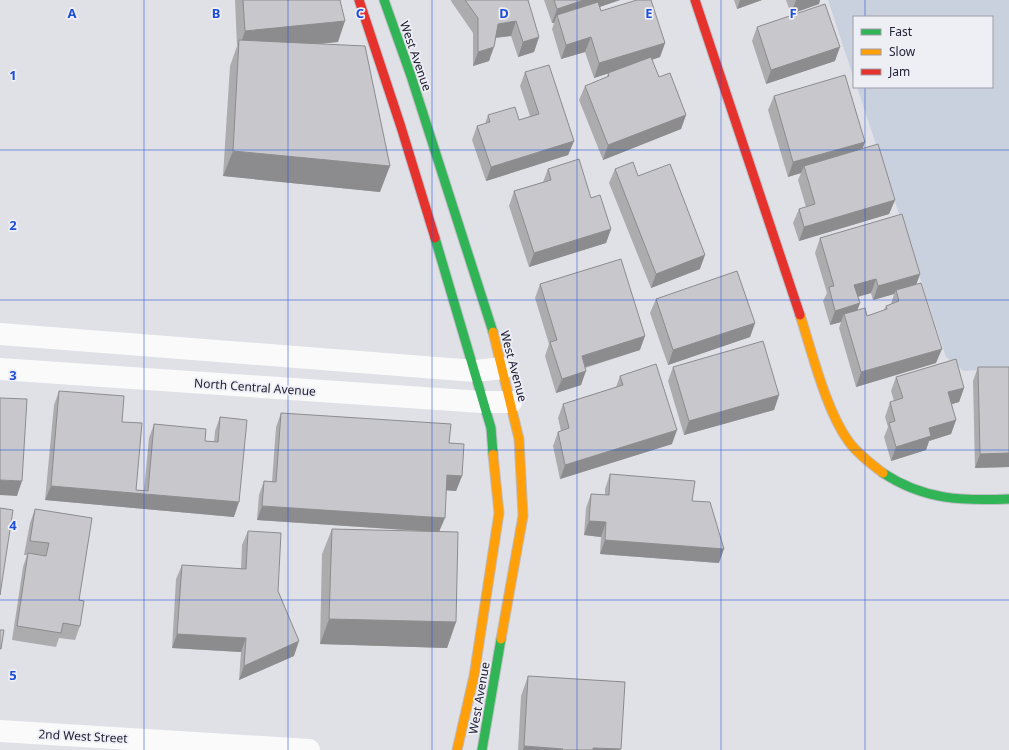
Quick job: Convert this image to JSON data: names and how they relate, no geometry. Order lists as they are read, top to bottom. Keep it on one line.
{"streets":{"street":["West Avenue","North Central Avenue","2nd West Street"]},"crossings":[["West Avenue","North Central Avenue"]],"legend":["Fast","Slow","Jam"],"grid":{"columns":["A","B","C","D","E","F"],"rows":["1","2","3","4","5"]}}
